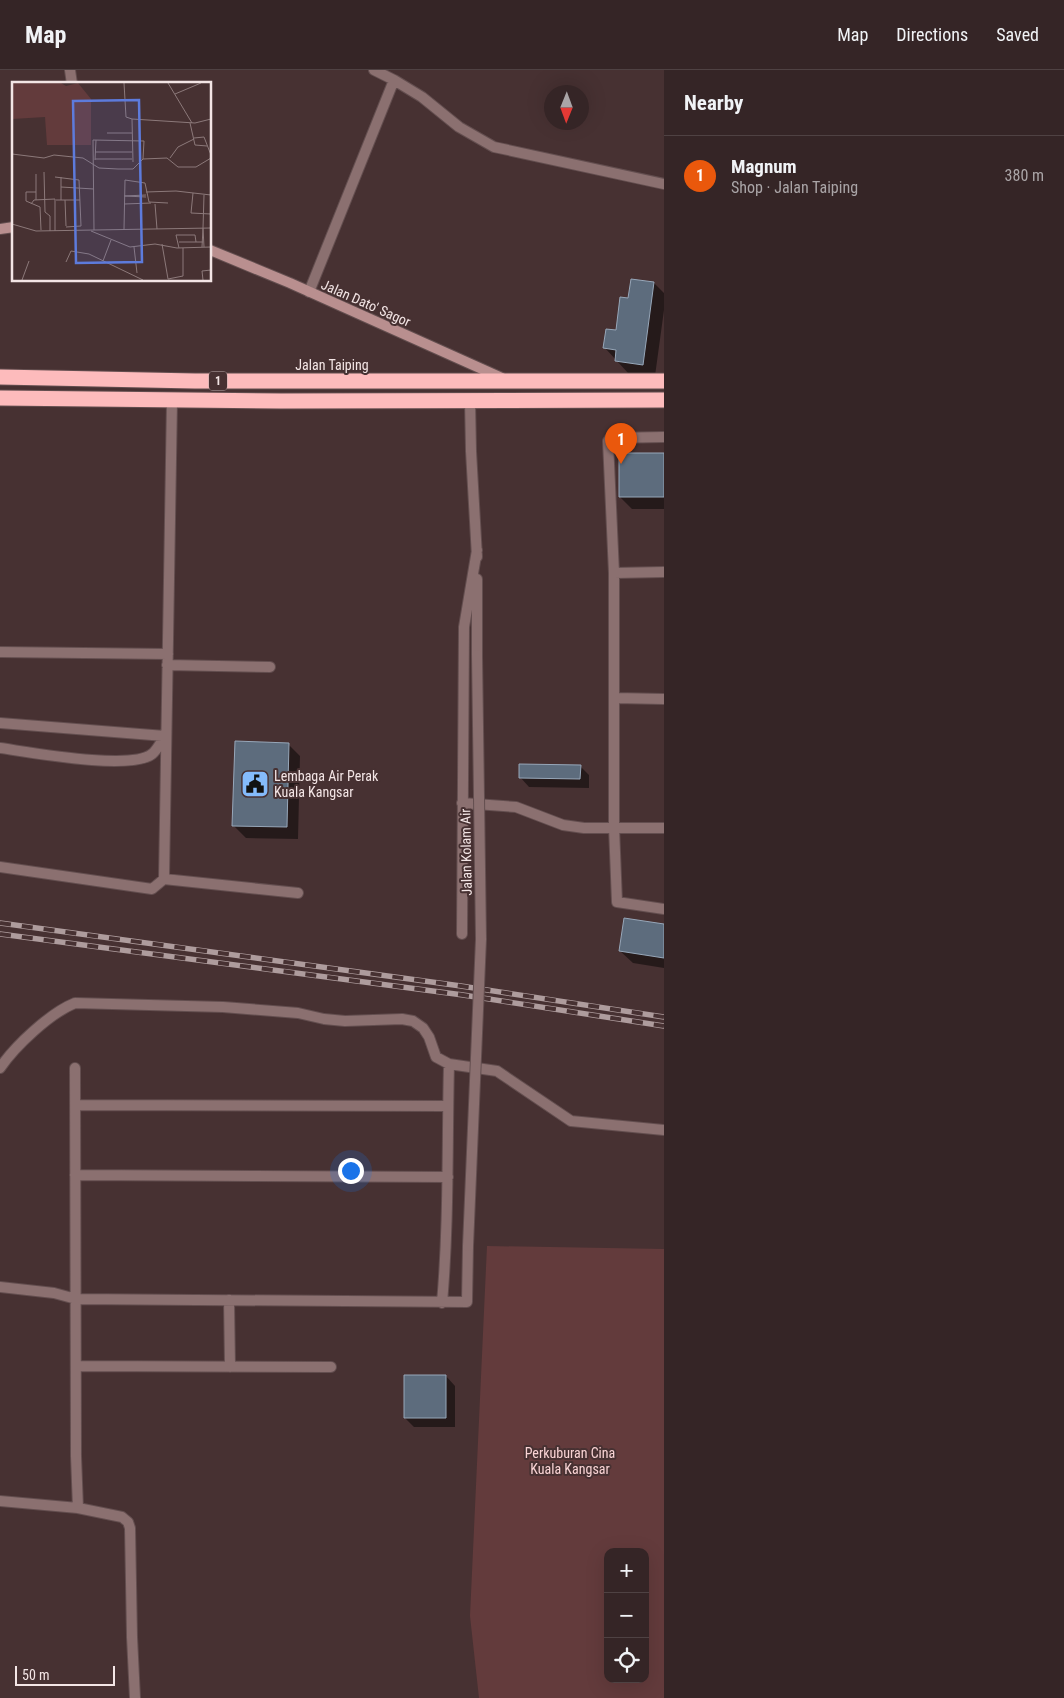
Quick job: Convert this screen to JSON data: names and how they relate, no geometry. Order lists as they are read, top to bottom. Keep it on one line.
{"streets":{"highway":["Jalan Taiping","1"],"main road":["Jalan Dato' Sagor"],"street":["Jalan Kolam Air"]},"crossings":[["Jalan Dato' Sagor","Jalan Taiping"],["1","Jalan Kolam Air"]],"parks":["Perkuburan Cina Kuala Kangsar"],"places":{"public building":["Lembaga Air Perak Kuala Kangsar"]},"scale_bar":"50 m","north":"bottom","page":{"header":"Map","nav":["Map","Directions","Saved"],"heading":"Nearby","list":[{"mark":"1","name":"Magnum","note":"Shop · Jalan Taiping","value":"380 m"}],"pins":"1","map_buttons":["+","−"],"scale":"50 m"}}
